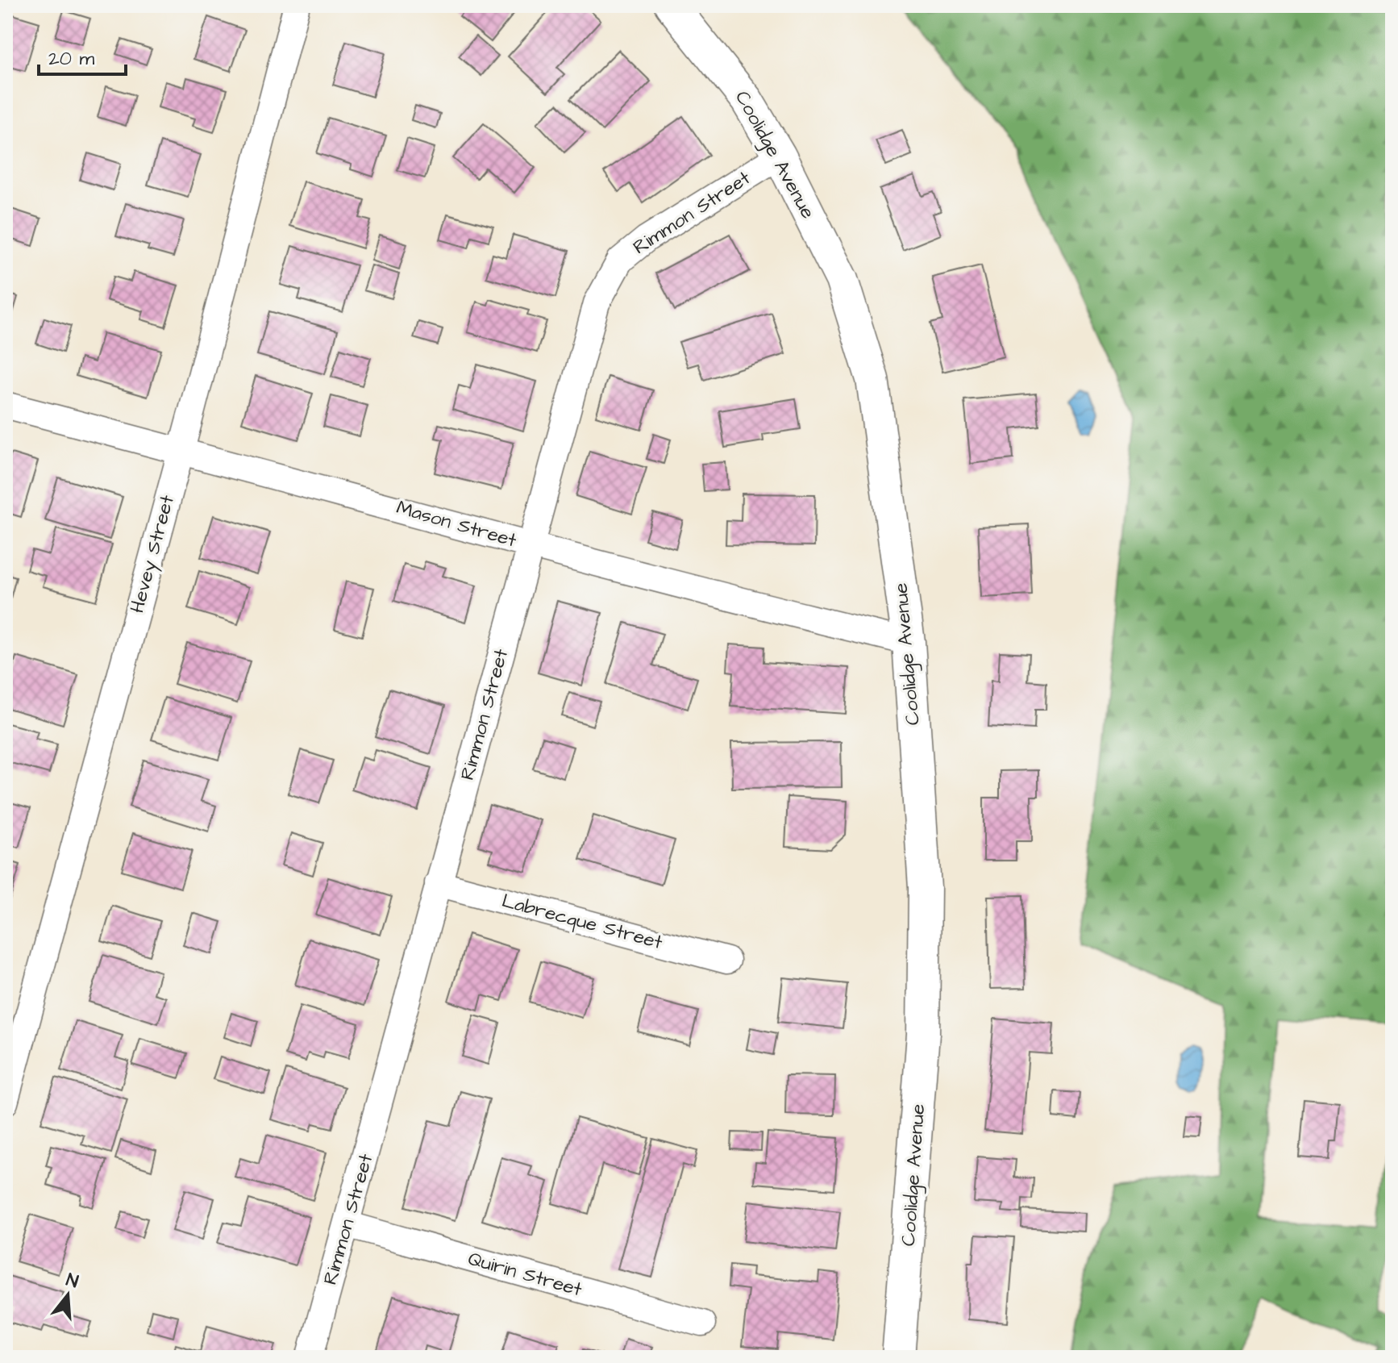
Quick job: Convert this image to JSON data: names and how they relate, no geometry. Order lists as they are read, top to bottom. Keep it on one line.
{"streets":{"street":["Coolidge Avenue","Rimmon Street","Mason Street","Hevey Street","Labrecque Street","Quirin Street"]},"crossings":[["Coolidge Avenue","Rimmon Street"],["Coolidge Avenue","Mason Street"],["Rimmon Street","Mason Street"],["Rimmon Street","Labrecque Street"],["Rimmon Street","Quirin Street"],["Mason Street","Hevey Street"]],"scale_bar":"20 m","north":"top"}
